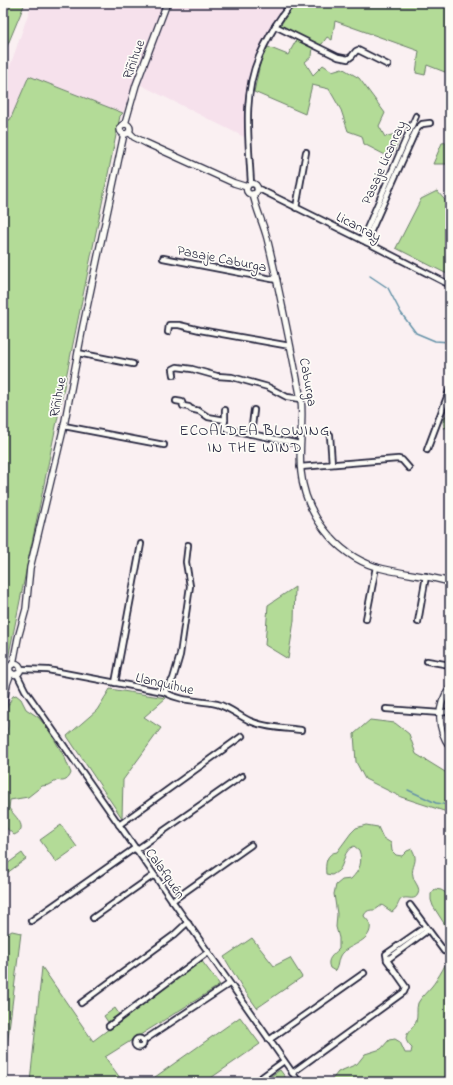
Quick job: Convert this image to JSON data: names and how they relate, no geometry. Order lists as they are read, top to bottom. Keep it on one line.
{"streets":{"street":["Riñihue","Pasaje Licanray","Licanray","Pasaje Caburga","Caburga","Llanquihue","Calafquén"]},"crossings":[["Riñihue","Llanquihue"],["Riñihue","Calafquén"],["Pasaje Licanray","Licanray"],["Licanray","Caburga"],["Pasaje Caburga","Caburga"],["Llanquihue","Calafquén"]],"districts":["ECOALDEA BLOWING IN THE WIND"]}
